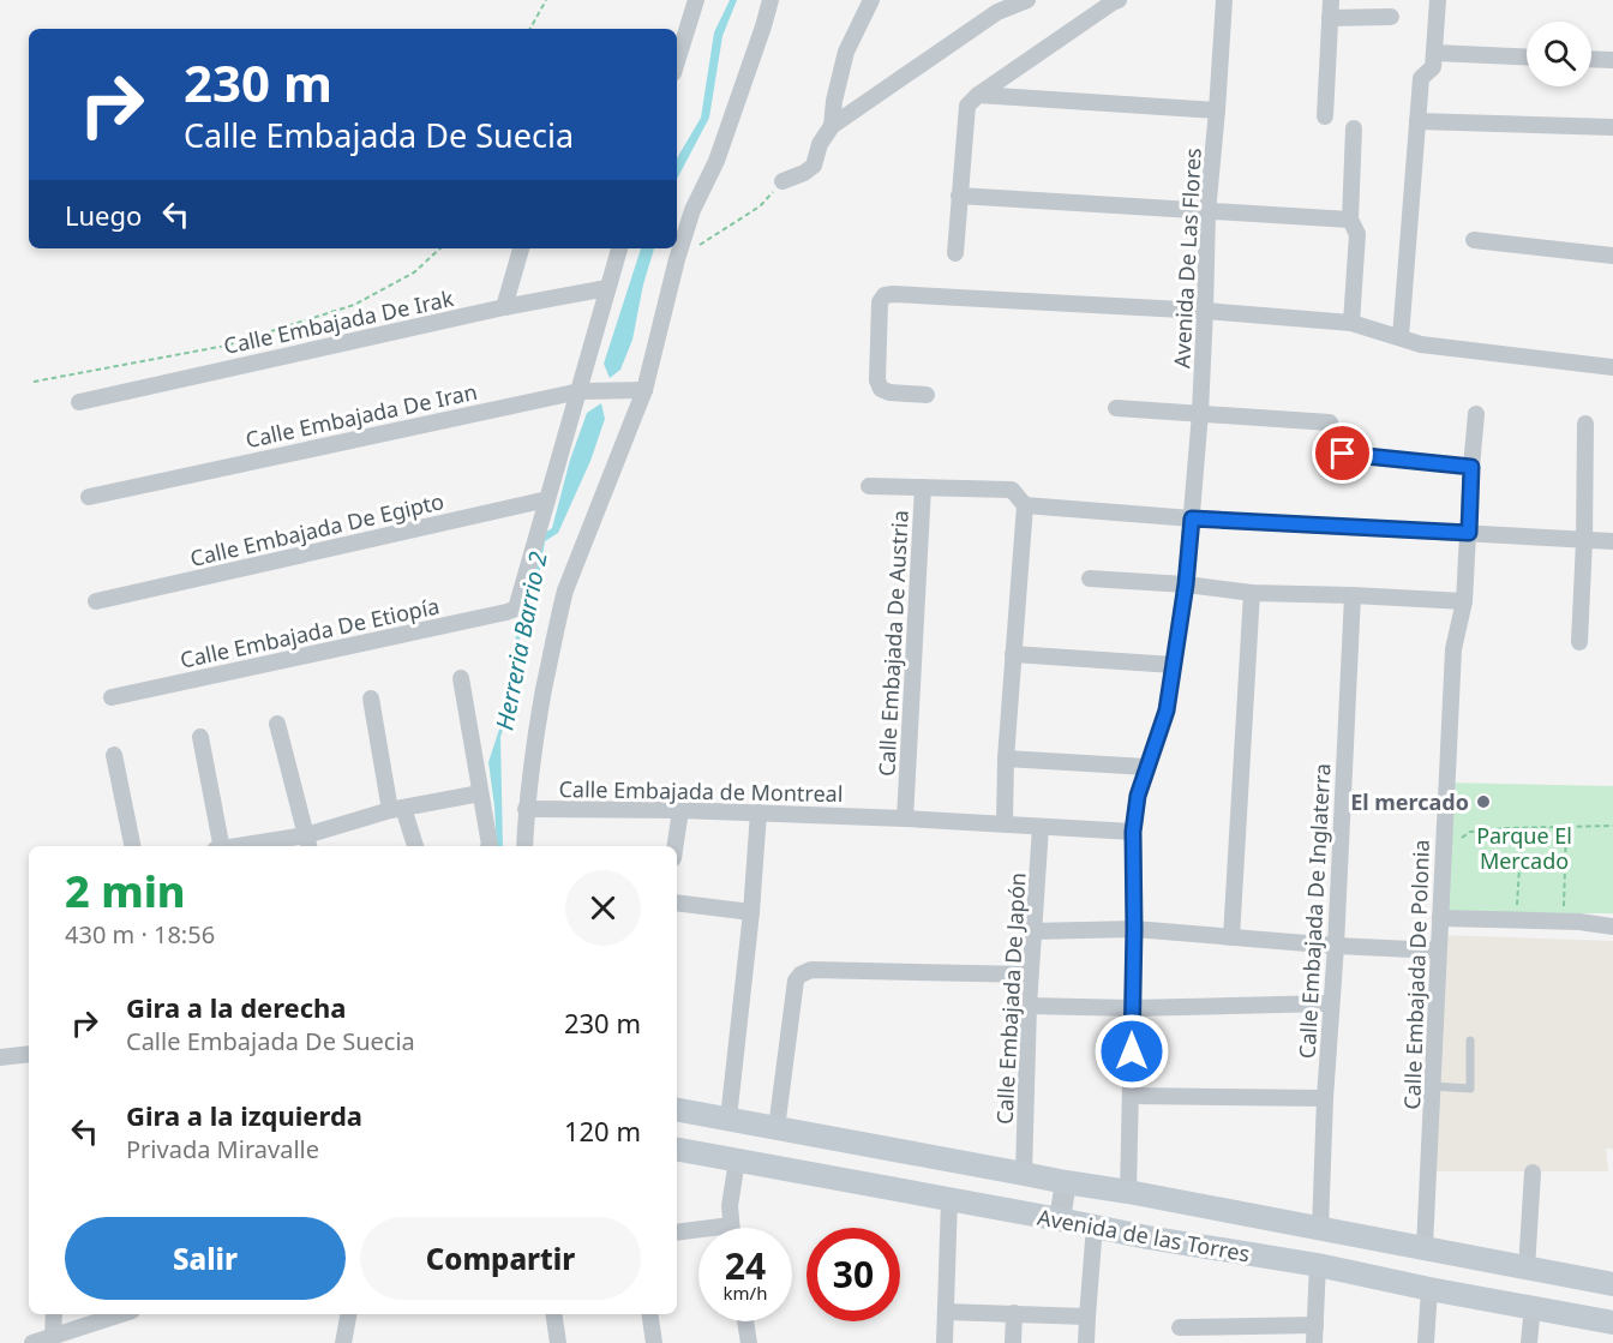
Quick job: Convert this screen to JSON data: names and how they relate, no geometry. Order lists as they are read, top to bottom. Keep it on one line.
{"streets":{"main road":["Avenida de las Torres"],"street":["Avenida De Las Flores","Calle Embajada De Irak","Calle Embajada De Iran","Calle Embajada De Egipto","Calle Embajada De Etiopía","Calle Embajada De Austria","Calle Embajada de Montreal","Calle Embajada De Inglaterra","Calle Embajada De Polonia","Calle Embajada De Japón"]},"crossings":[["Avenida De Las Flores","Calle Embajada De Austria"],["Avenida De Las Flores","Calle Embajada de Montreal"],["Calle Embajada De Egipto","Calle Embajada De Etiopía"],["Calle Embajada De Austria","Calle Embajada de Montreal"],["Calle Embajada De Austria","Calle Embajada De Polonia"],["Calle Embajada de Montreal","Calle Embajada De Japón"]],"water":["Herreria Barrio 2"],"parks":["Parque El Mercado"],"places":["El mercado"],"page":{"turn":["230 m","Calle Embajada De Suecia"],"then":"Luego","heading":["2 min","430 m · 18:56"],"list":[{"name":"Gira a la derecha","note":"Calle Embajada De Suecia","value":"230 m"},{"name":"Gira a la izquierda","note":"Privada Miravalle","value":"120 m"}],"buttons":["Salir","Compartir"],"speed":"24 km/h","limit":"30"}}
